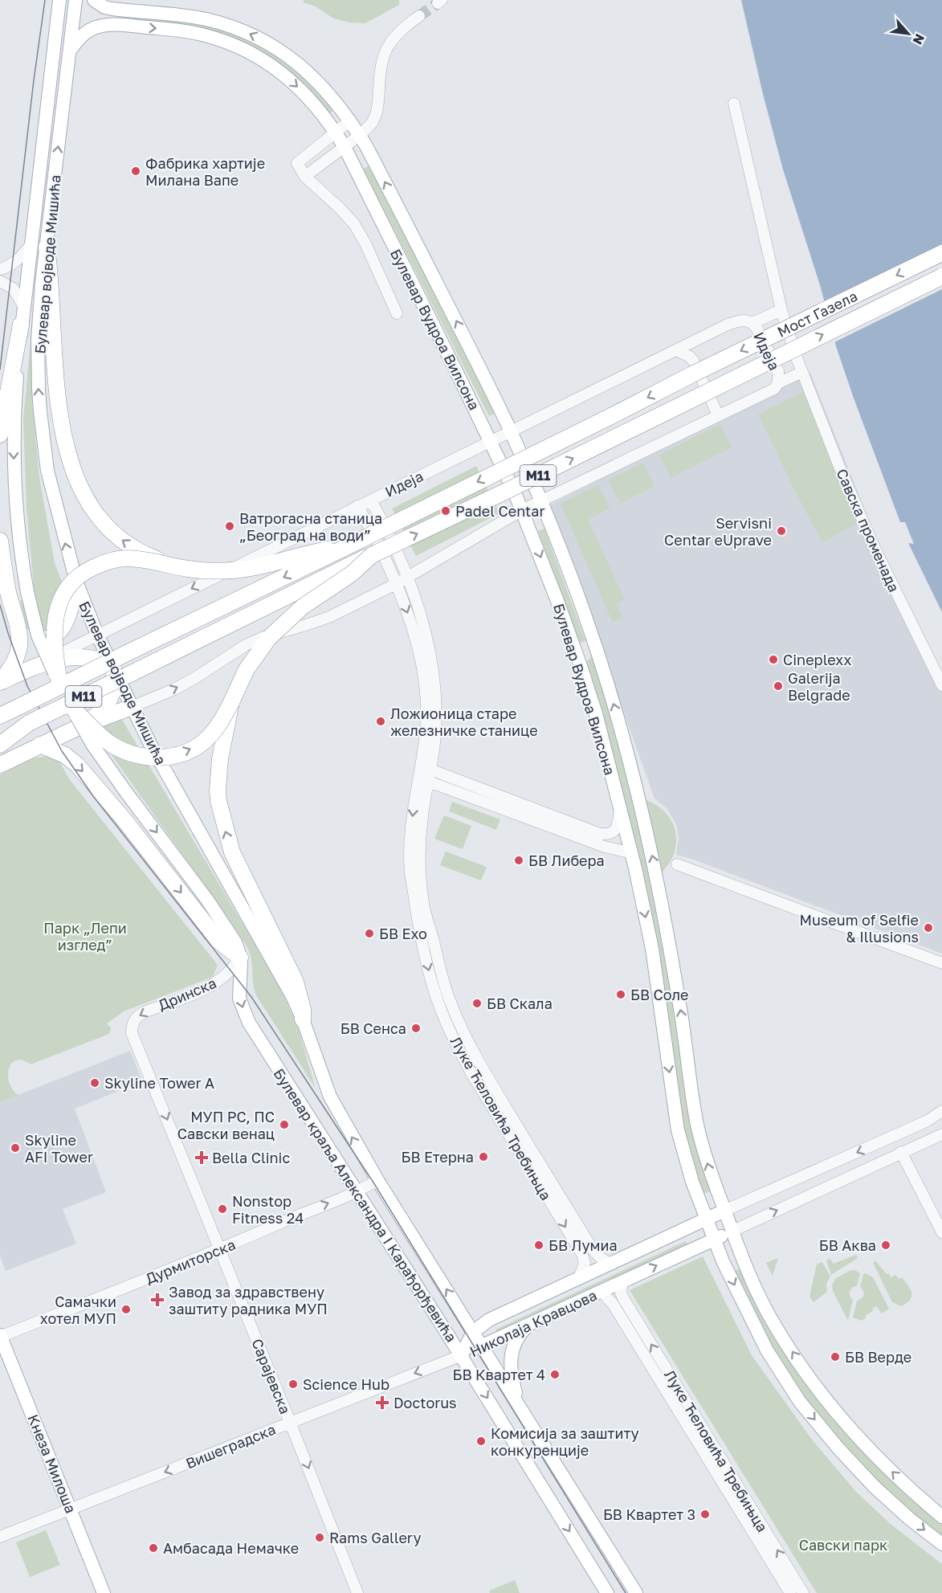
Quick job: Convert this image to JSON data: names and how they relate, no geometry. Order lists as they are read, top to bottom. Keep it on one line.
{"streets":{"highway":["Мост Газела","M11"],"main road":["Булевар војводе Мишића","Булевар Вудроа Вилсона","Булевар краља Александра I Карађорђевића","Николаја Кравцова","Кнеза Милоша"],"street":["Идеја","Савска променада","Дринска","Луке Ћеловића Требињца","Дурмиторска","Сарајевска","Вишеградска"]},"crossings":[["Булевар војводе Мишића","Булевар Вудроа Вилсона"],["Булевар војводе Мишића","Идеја"],["Булевар војводе Мишића","Дринска"],["Булевар војводе Мишића","Булевар краља Александра I Карађорђевића"],["Мост Газела","M11"],["Булевар Вудроа Вилсона","Идеја"],["Булевар Вудроа Вилсона","Николаја Кравцова"],["Идеја","Луке Ћеловића Требињца"],["Дринска","Булевар краља Александра I Карађорђевића"],["Дринска","Сарајевска"],["Луке Ћеловића Требињца","Николаја Кравцова"],["Булевар краља Александра I Карађорђевића","Дурмиторска"],["Булевар краља Александра I Карађорђевића","Николаја Кравцова"],["Булевар краља Александра I Карађорђевића","Вишеградска"],["Дурмиторска","Сарајевска"],["Дурмиторска","Кнеза Милоша"],["Николаја Кравцова","Вишеградска"],["Сарајевска","Вишеградска"],["Вишеградска","Кнеза Милоша"]],"one_way":["Дринска","Дурмиторска","Сарајевска","Вишеградска"],"parks":["Парк „Лепи изглед”","Савски парк"],"places":{"other":["Фабрика хартије Милана Вапе","Padel Centar","Ватрогасна станица „Београд на води”","Servisni Centar eUprave","Cineplexx","Galerija Belgrade","Ложионица старе железничке станице","БВ Либера","Museum of Selfie & Illusions","БВ Ехо","БВ Соле","БВ Скала","БВ Сенса","Skyline Tower A","МУП РС, ПС Савски венац","Skyline AFI Tower","БВ Етерна","Nonstop Fitness 24","БВ Лумиа","БВ Аква","Самачки хотел МУП","БВ Верде","БВ Квартет 4","Science Hub","Комисија за заштиту конкуренције","БВ Квартет 3","Rams Gallery","Амбасада Немачке"],"health":["Bella Clinic","Завод за здравствену заштиту радника МУП","Doctorus"]},"north":"bottom right"}
